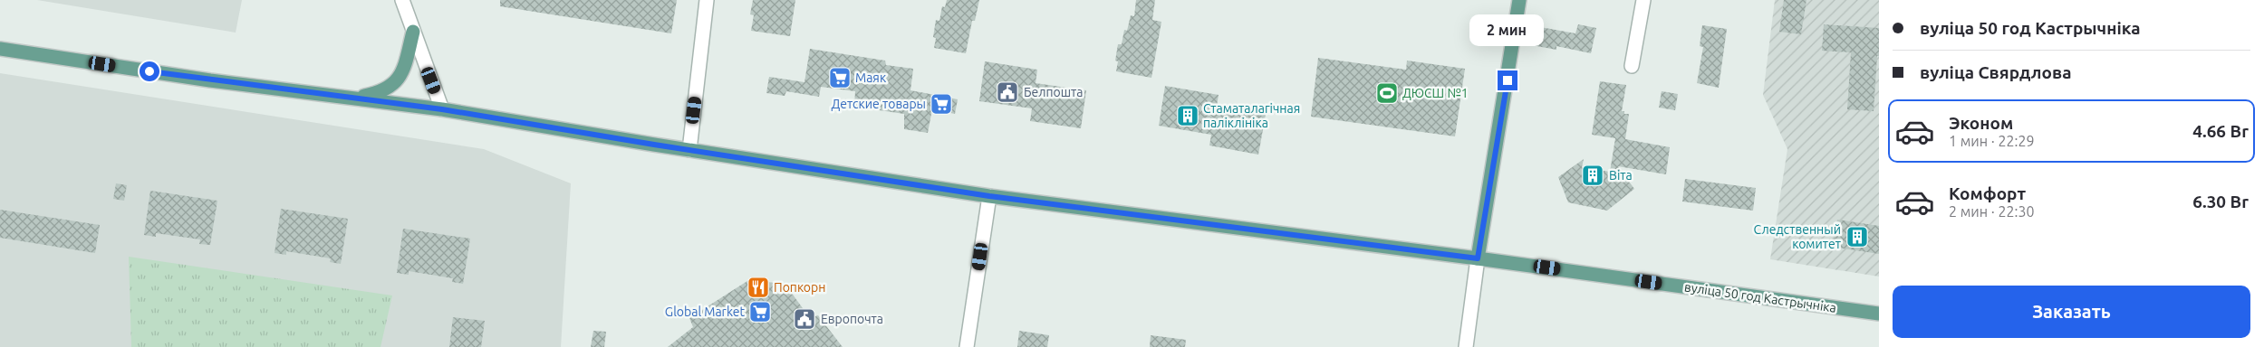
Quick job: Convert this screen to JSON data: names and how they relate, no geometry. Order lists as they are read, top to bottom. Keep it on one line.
{"streets":{"main road":["вуліца 50 год Кастрычніка"]},"places":{"supermarket":["Маяк","Детские товары","Globаl Market"],"public building":["Белпошта","Европочта"],"sports":["ДЮСШ №1"],"building":["Стаматалагічная паліклініка","Віта","Следственный комитет"],"restaurant":["Попкорн"]},"page":{"banner":["вуліца 50 год Кастрычніка","вуліца Свярдлова"],"bubble":"2 мин","list":[{"name":"Эконом","note":"1 мин · 22:29","value":"4.66 Br"},{"name":"Комфорт","note":"2 мин · 22:30","value":"6.30 Br"}],"buttons":"Заказать"}}
